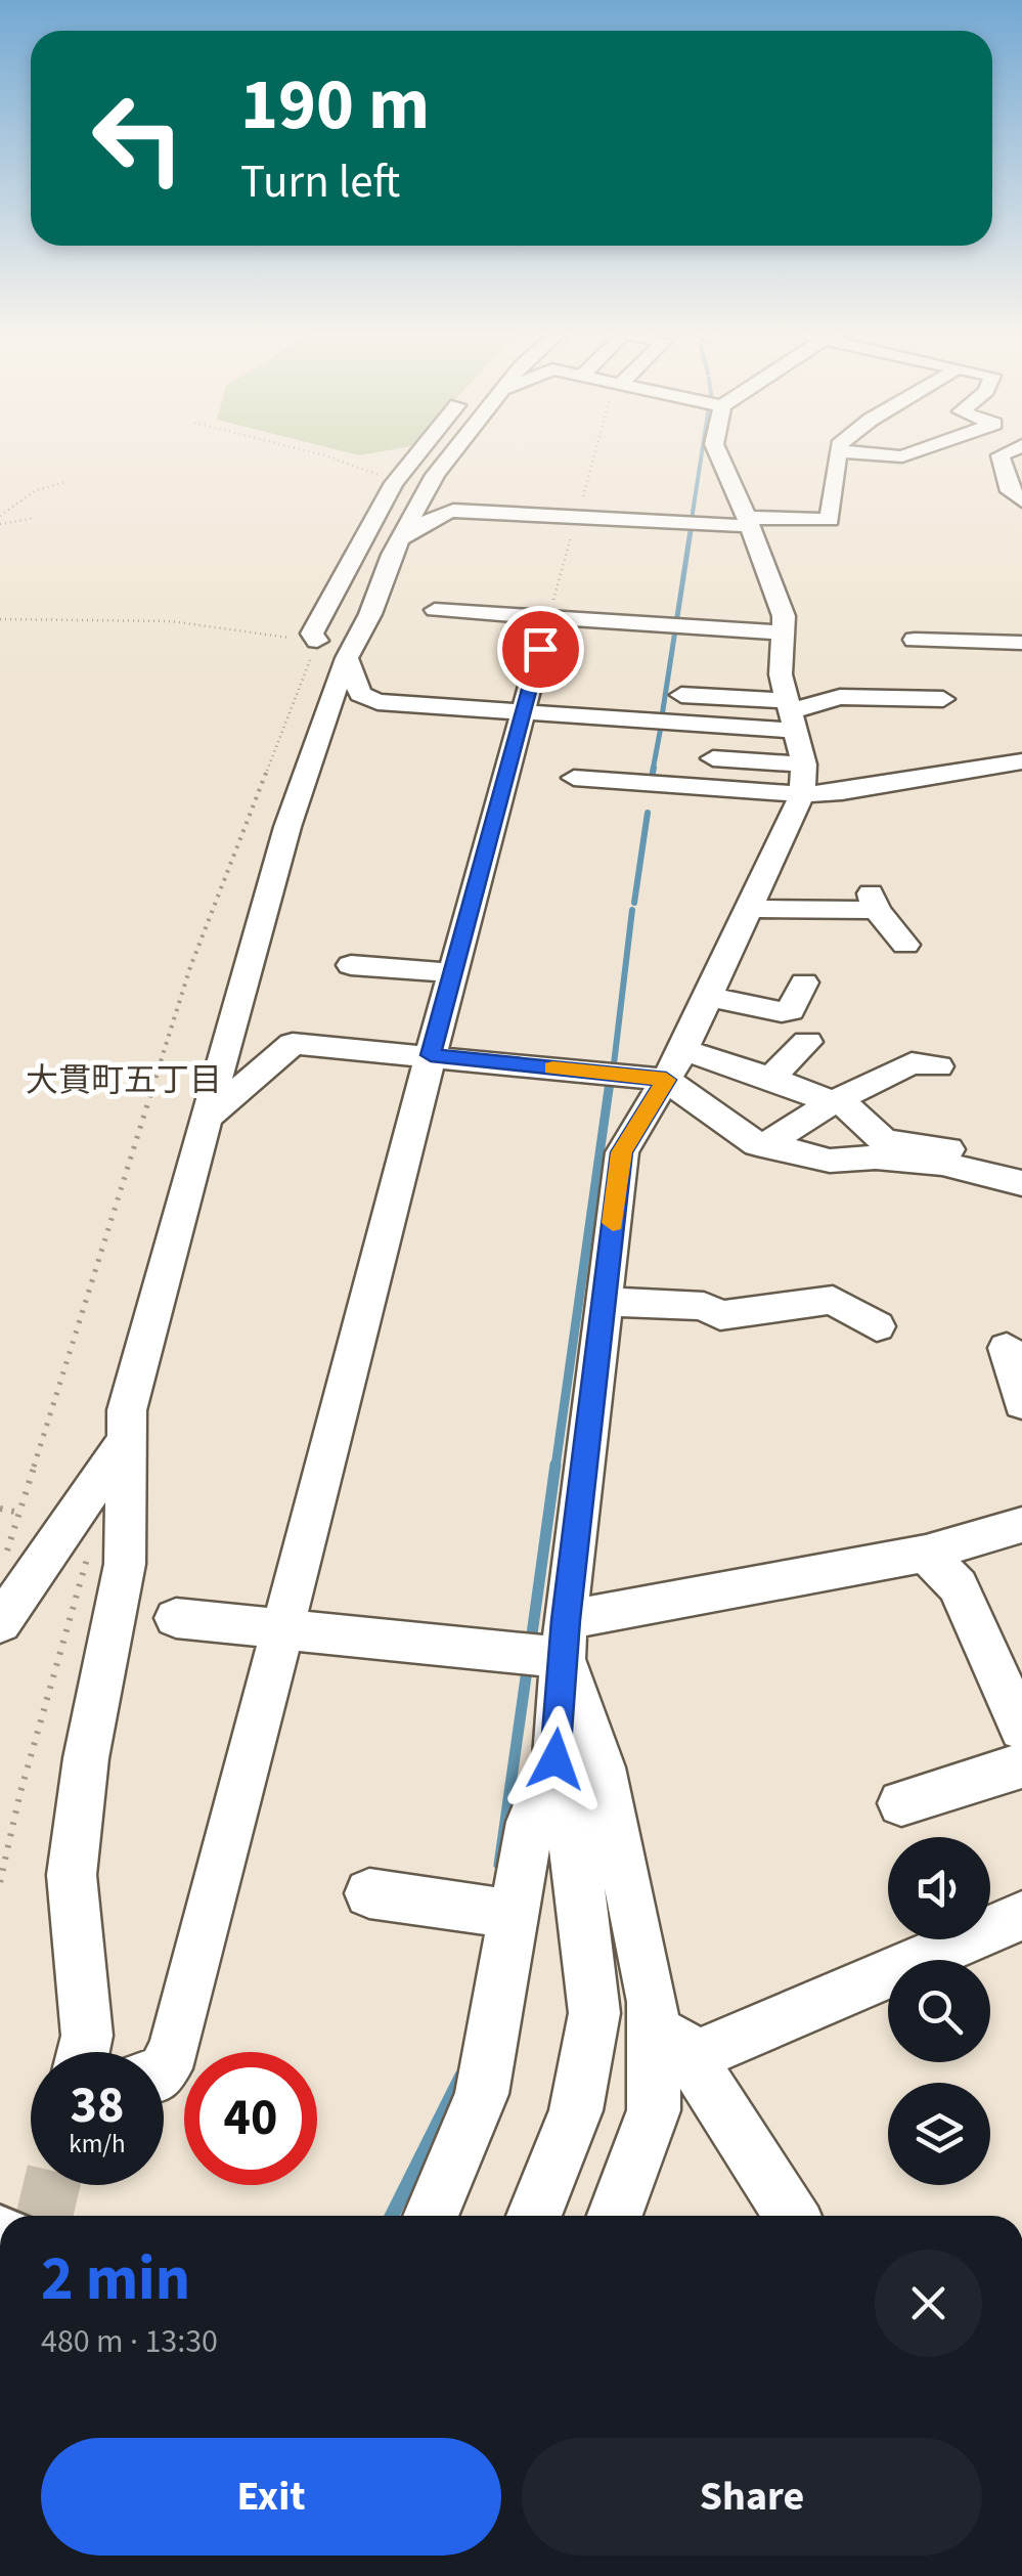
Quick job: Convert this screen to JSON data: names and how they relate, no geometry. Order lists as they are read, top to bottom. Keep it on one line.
{"districts":["大貫町五丁目"],"page":{"turn":["190 m","Turn left"],"speed":"38 km/h","limit":"40","heading":["2 min","480 m · 13:30"],"buttons":["Exit","Share"]}}
